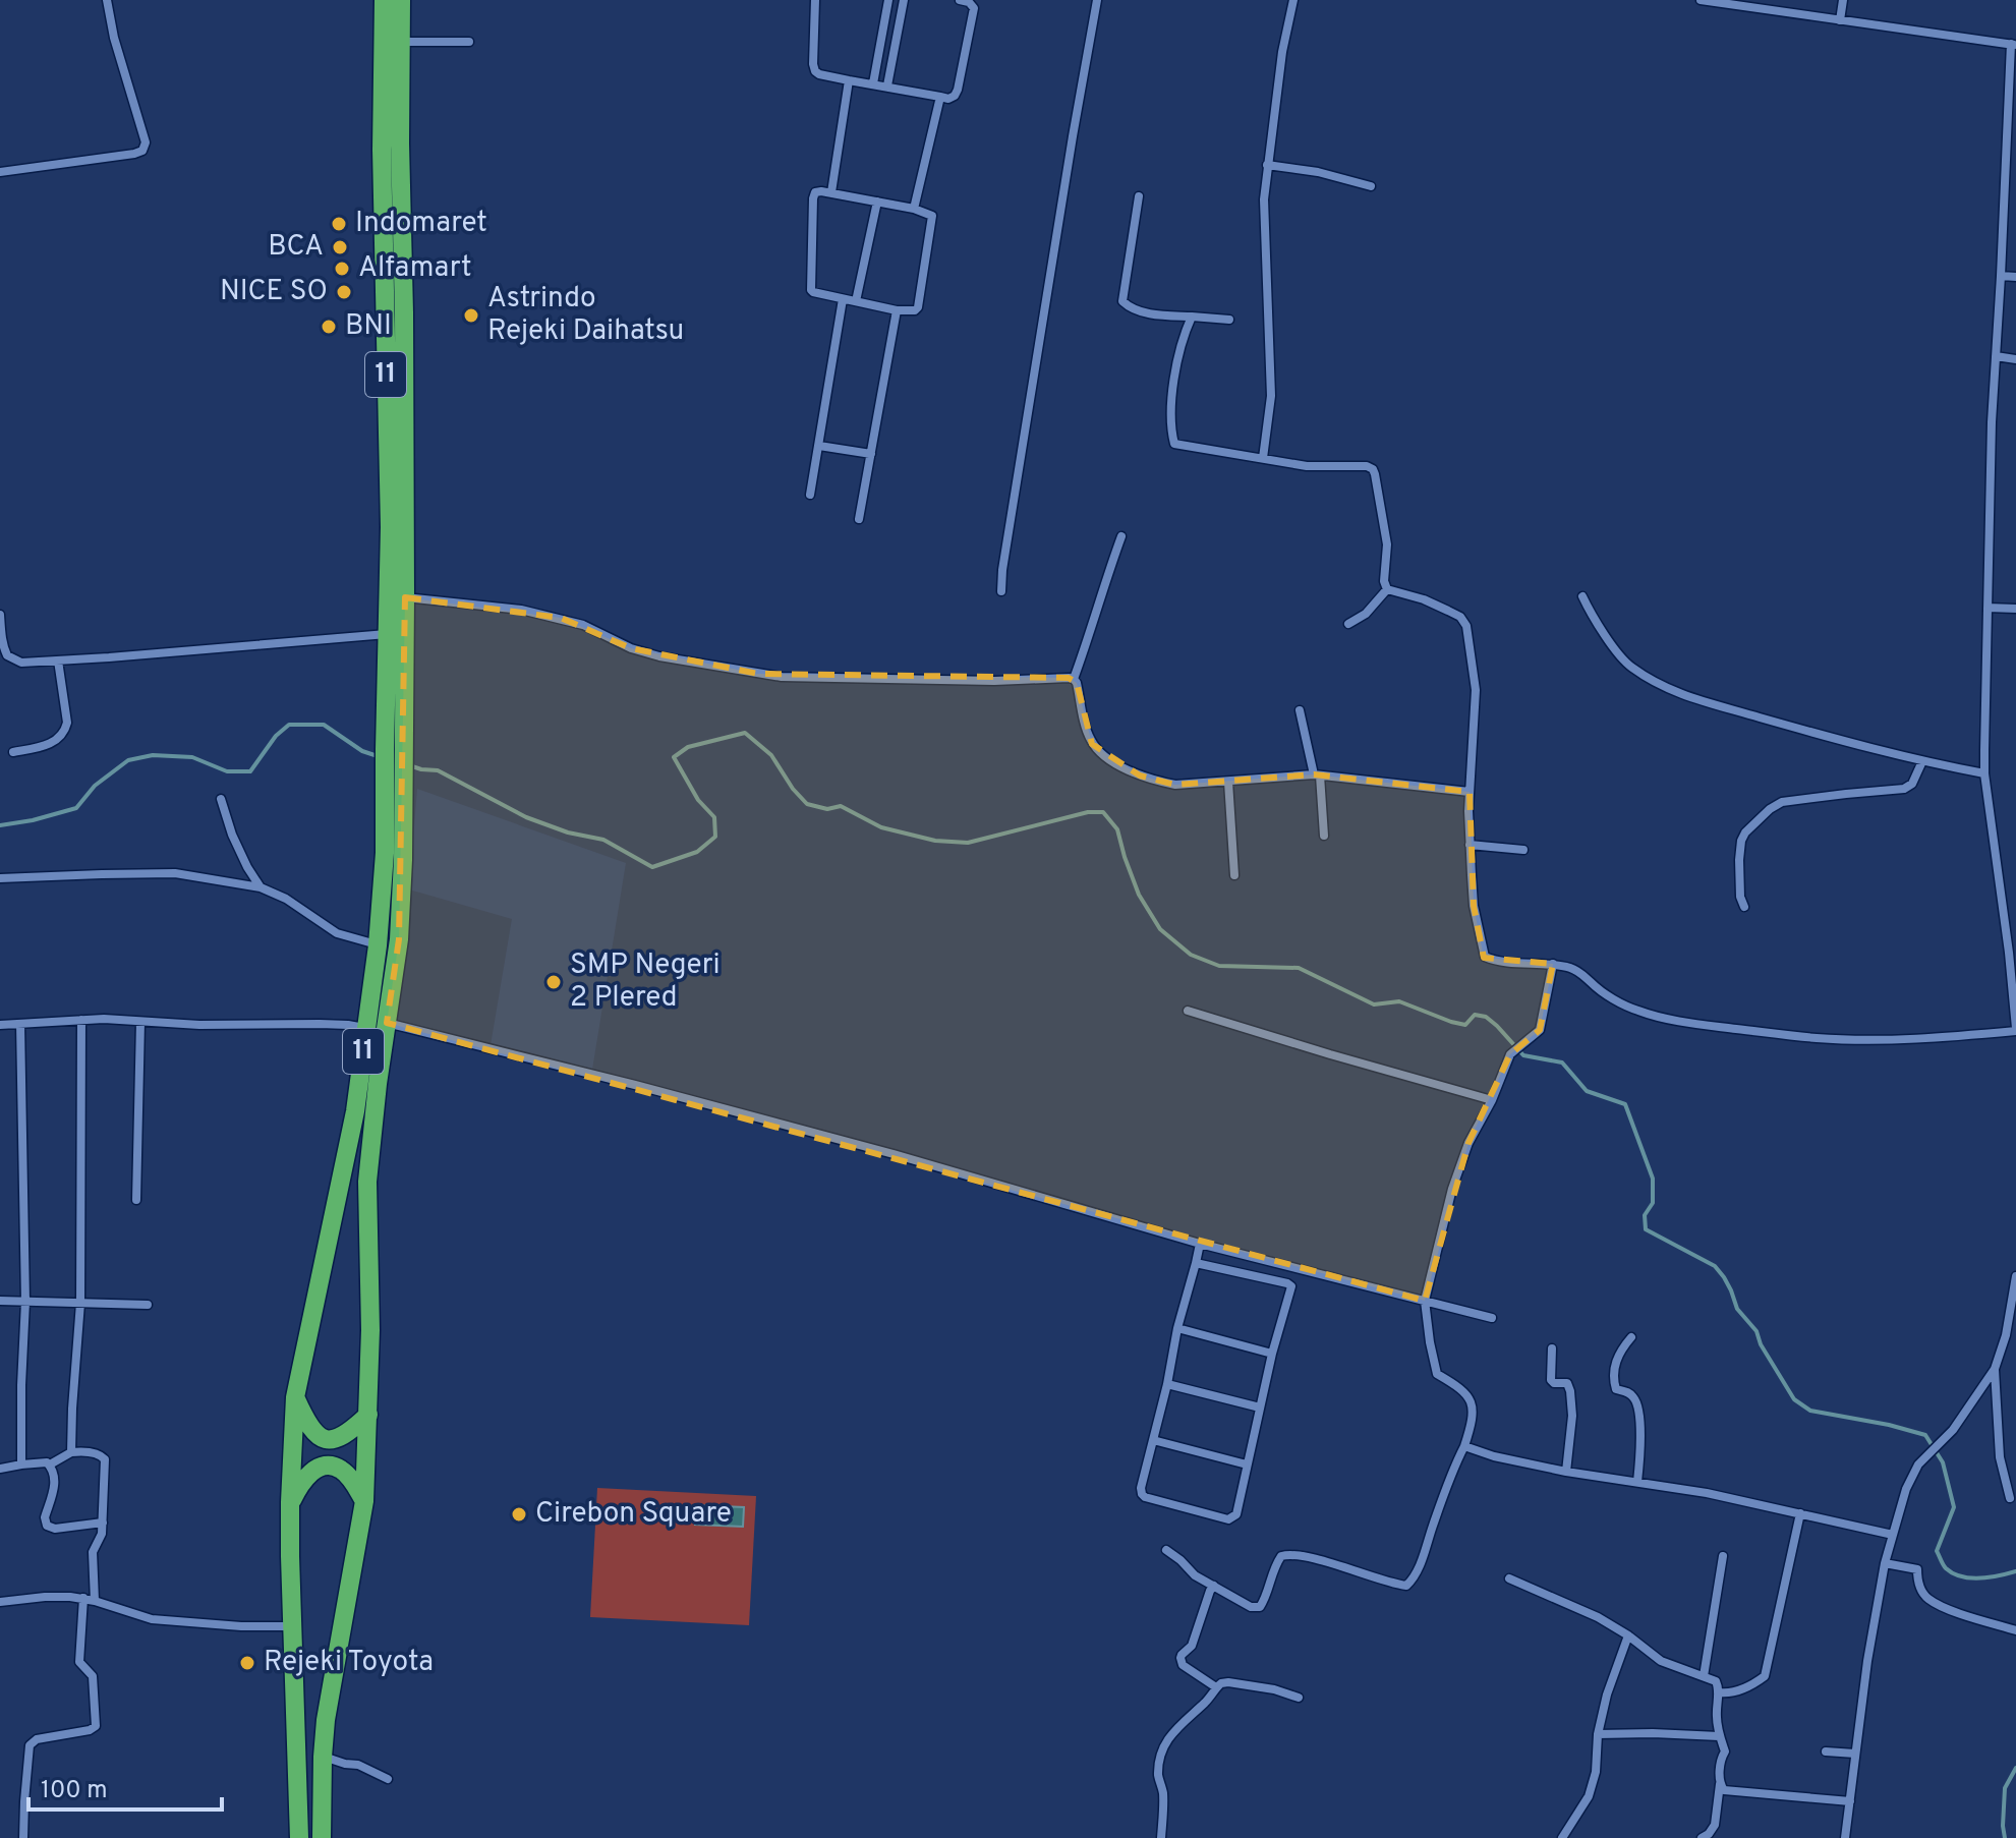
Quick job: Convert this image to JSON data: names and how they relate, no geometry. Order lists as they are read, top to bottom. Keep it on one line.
{"streets":{"highway":["11"]},"places":["Indomaret","BCA","Alfamart","NICE SO","Astrindo Rejeki Daihatsu","BNI","SMP Negeri 2 Plered","Cirebon Square","Rejeki Toyota"],"scale_bar":"100 m"}
